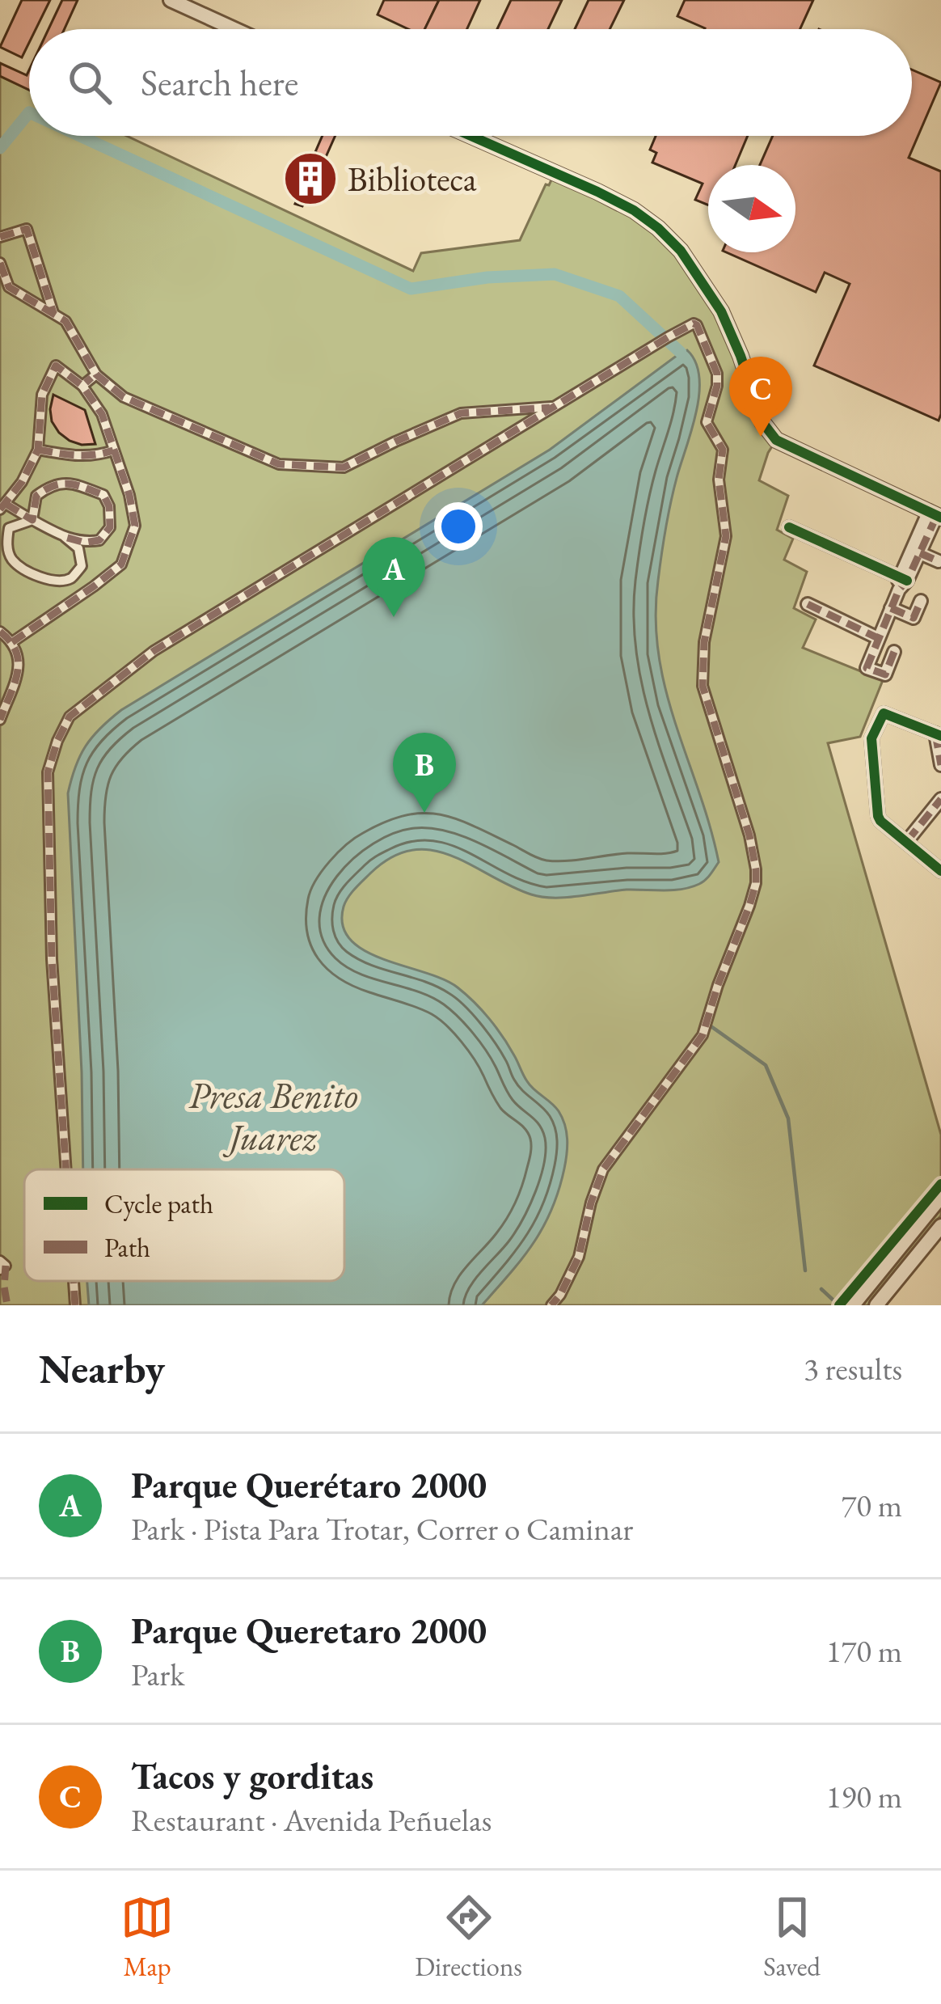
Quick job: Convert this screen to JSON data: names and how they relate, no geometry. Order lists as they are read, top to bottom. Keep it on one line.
{"water":["Presa Benito Juarez"],"places":{"building":["Biblioteca"]},"legend":["Cycle path","Path"],"north":"right","page":{"search":"Search here","pins":["C","A","B"],"heading":["Nearby","3 results"],"list":[{"mark":"A","name":"Parque Querétaro 2000","note":"Park · Pista Para Trotar, Correr o Caminar","value":"70 m"},{"mark":"B","name":"Parque Queretaro 2000","note":"Park","value":"170 m"},{"mark":"C","name":"Tacos y gorditas","note":"Restaurant · Avenida Peñuelas","value":"190 m"}],"nav":["Map","Directions","Saved"]}}
